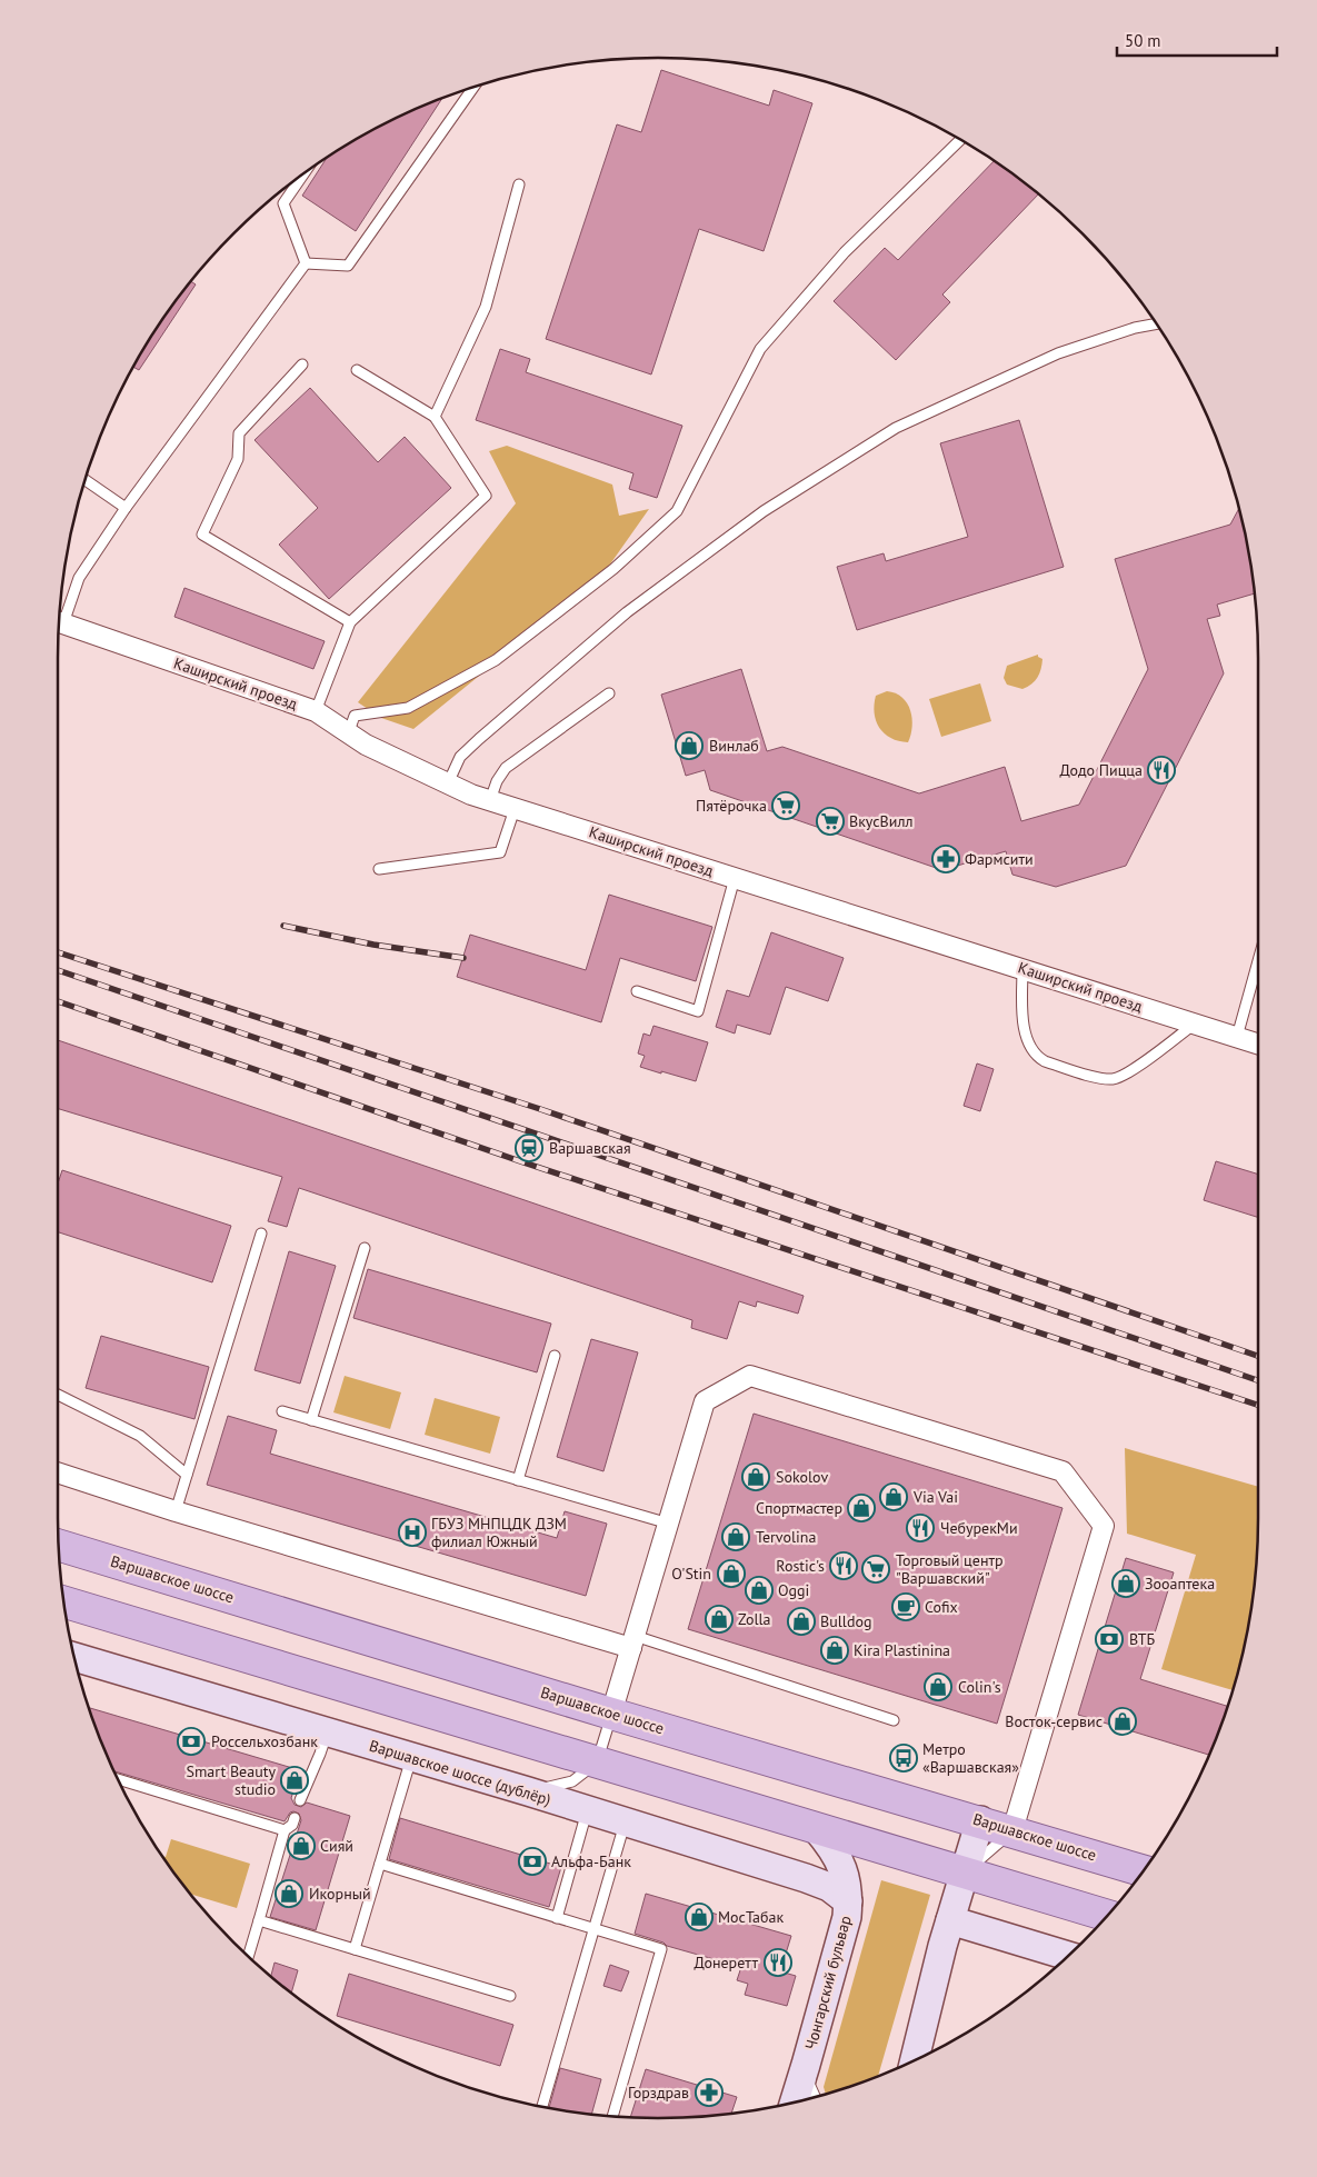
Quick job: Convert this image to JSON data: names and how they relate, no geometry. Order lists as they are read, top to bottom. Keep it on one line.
{"streets":{"main road":["Варшавское шоссе"],"street":["Каширский проезд","Варшавское шоссе (дублёр)","Чонгарский бульвар"]},"crossings":[["Варшавское шоссе (дублёр)","Чонгарский бульвар"]],"places":{"shop":["Винлаб","Sokolov","Via Vai","Спортмастер","Tervolina","O'Stin","Зооаптека","Oggi","Zolla","Bulldog","Kira Plastinina","Colin's","Восток-сервис","Smart Beauty studio","Сияй","Икорный","МосТабак"],"restaurant":["Додо Пицца","ЧебурекМи","Rostic's","Донеретт"],"supermarket":["Пятёрочка","ВкусВилл","Торговый центр \"Варшавский\""],"pharmacy":["Фармсити","Горздрав"],"station":["Варшавская"],"hospital":["ГБУЗ МНПЦДК ДЗМ филиал Южный"],"cafe":["Cofix"],"bank":["ВТБ","Россельхозбанк","Альфа-Банк"],"bus stop":["Метро «Варшавская»"]},"scale_bar":"50 m"}
